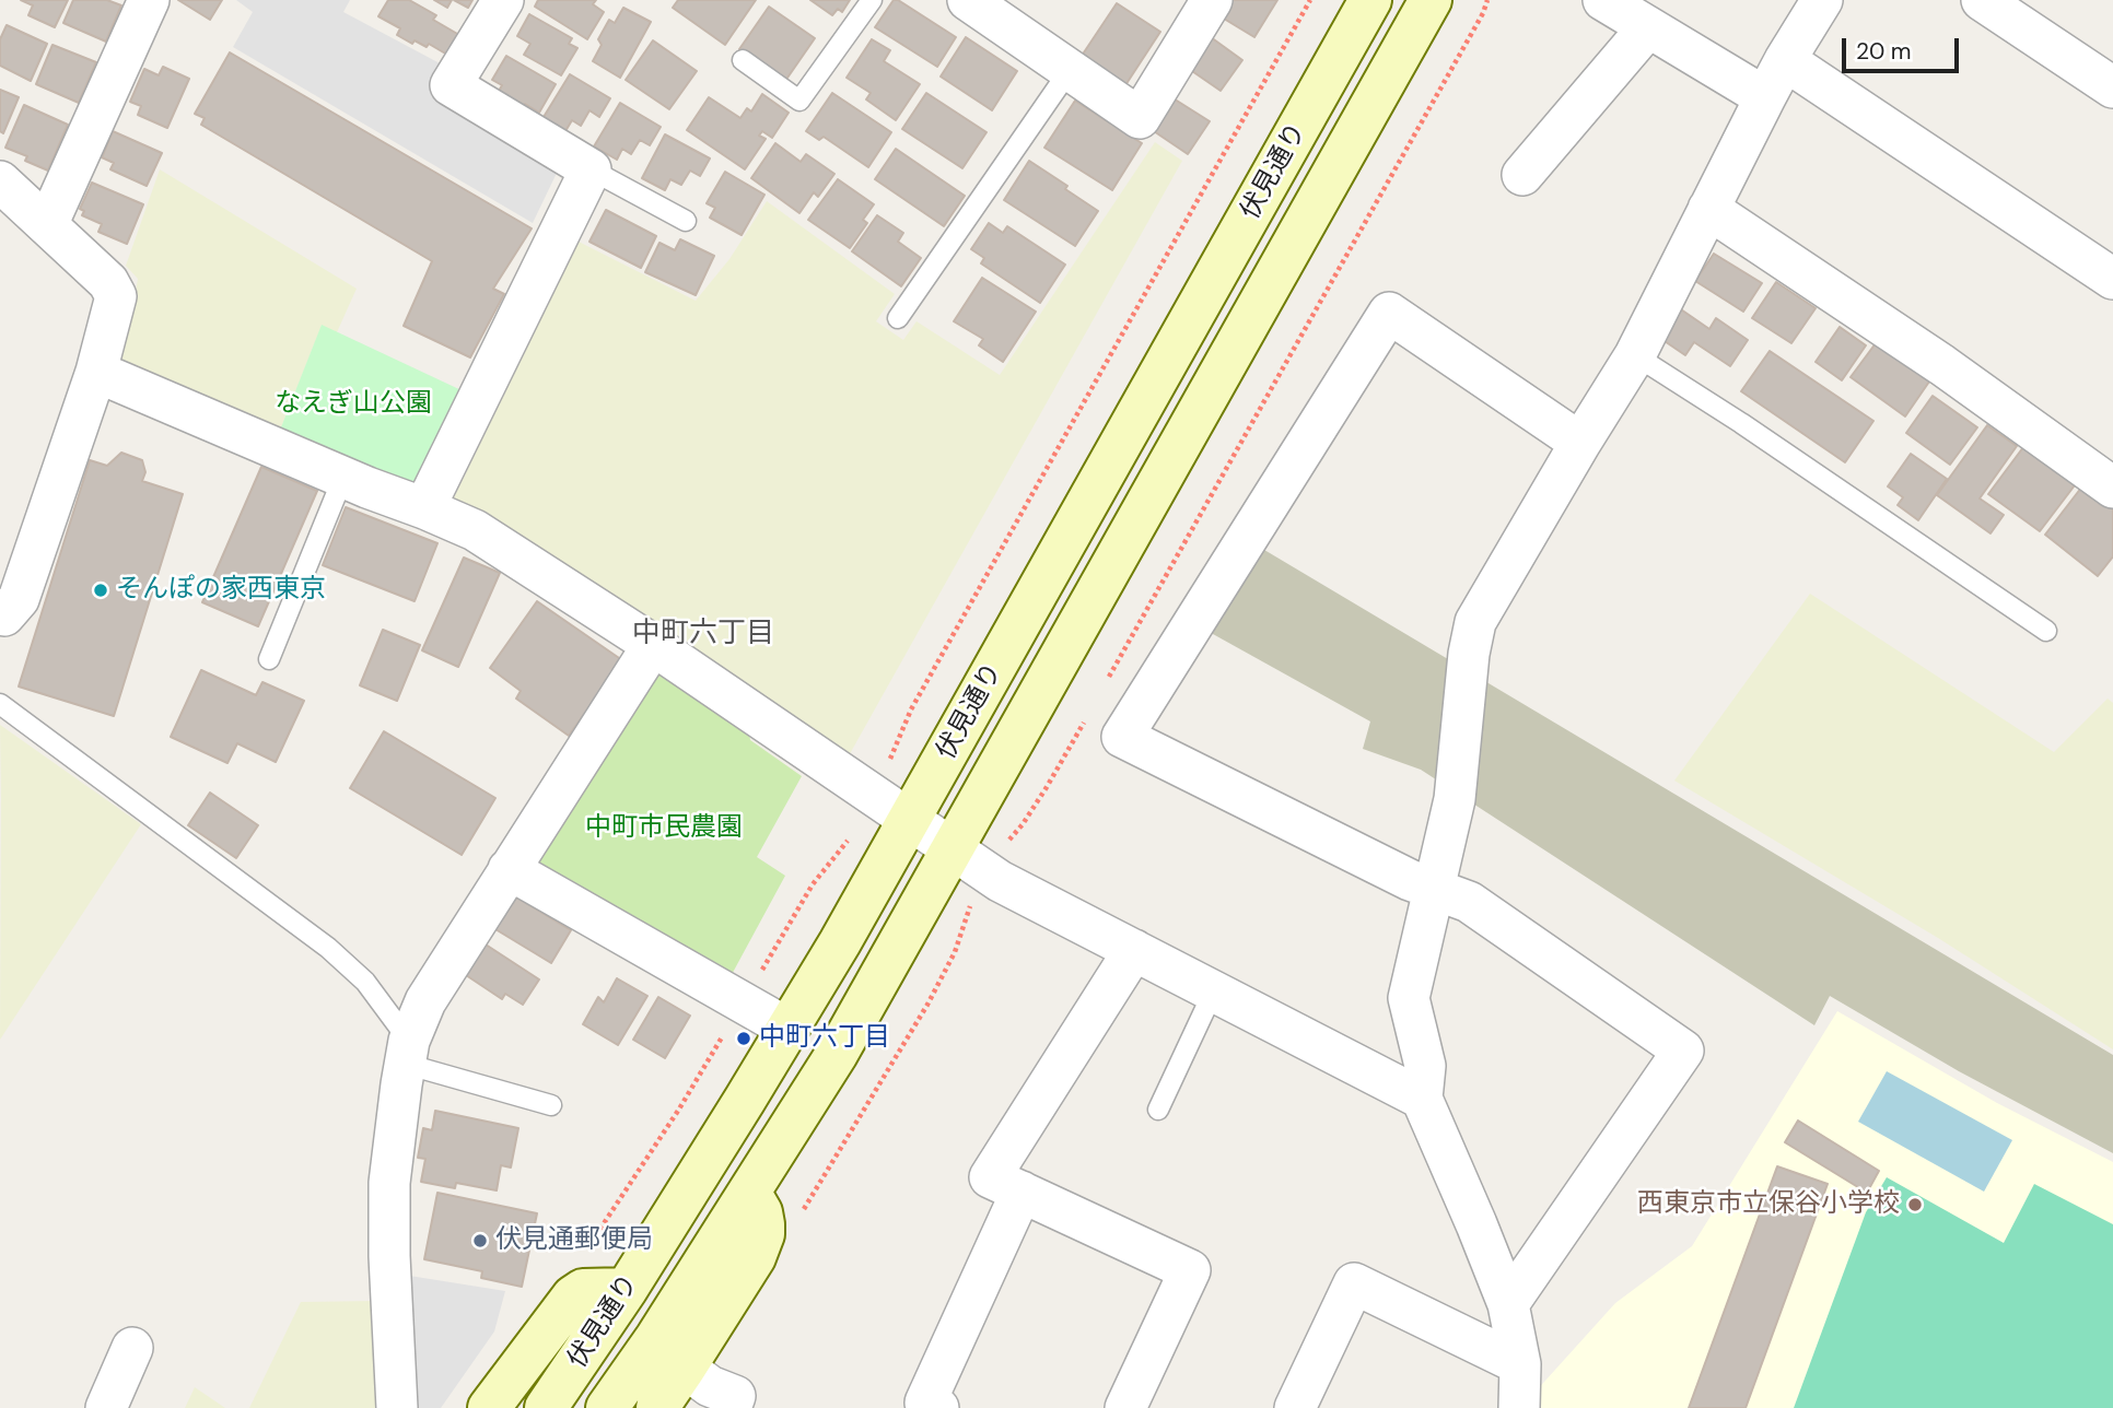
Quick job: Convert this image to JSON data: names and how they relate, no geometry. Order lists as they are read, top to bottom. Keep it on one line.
{"streets":{"main road":["伏見通り"]},"districts":["中町六丁目"],"parks":["なえぎ山公園","中町市民農園"],"places":["そんぽの家西東京","中町六丁目","西東京市立保谷小学校","伏見通郵便局"],"scale_bar":"20 m"}
